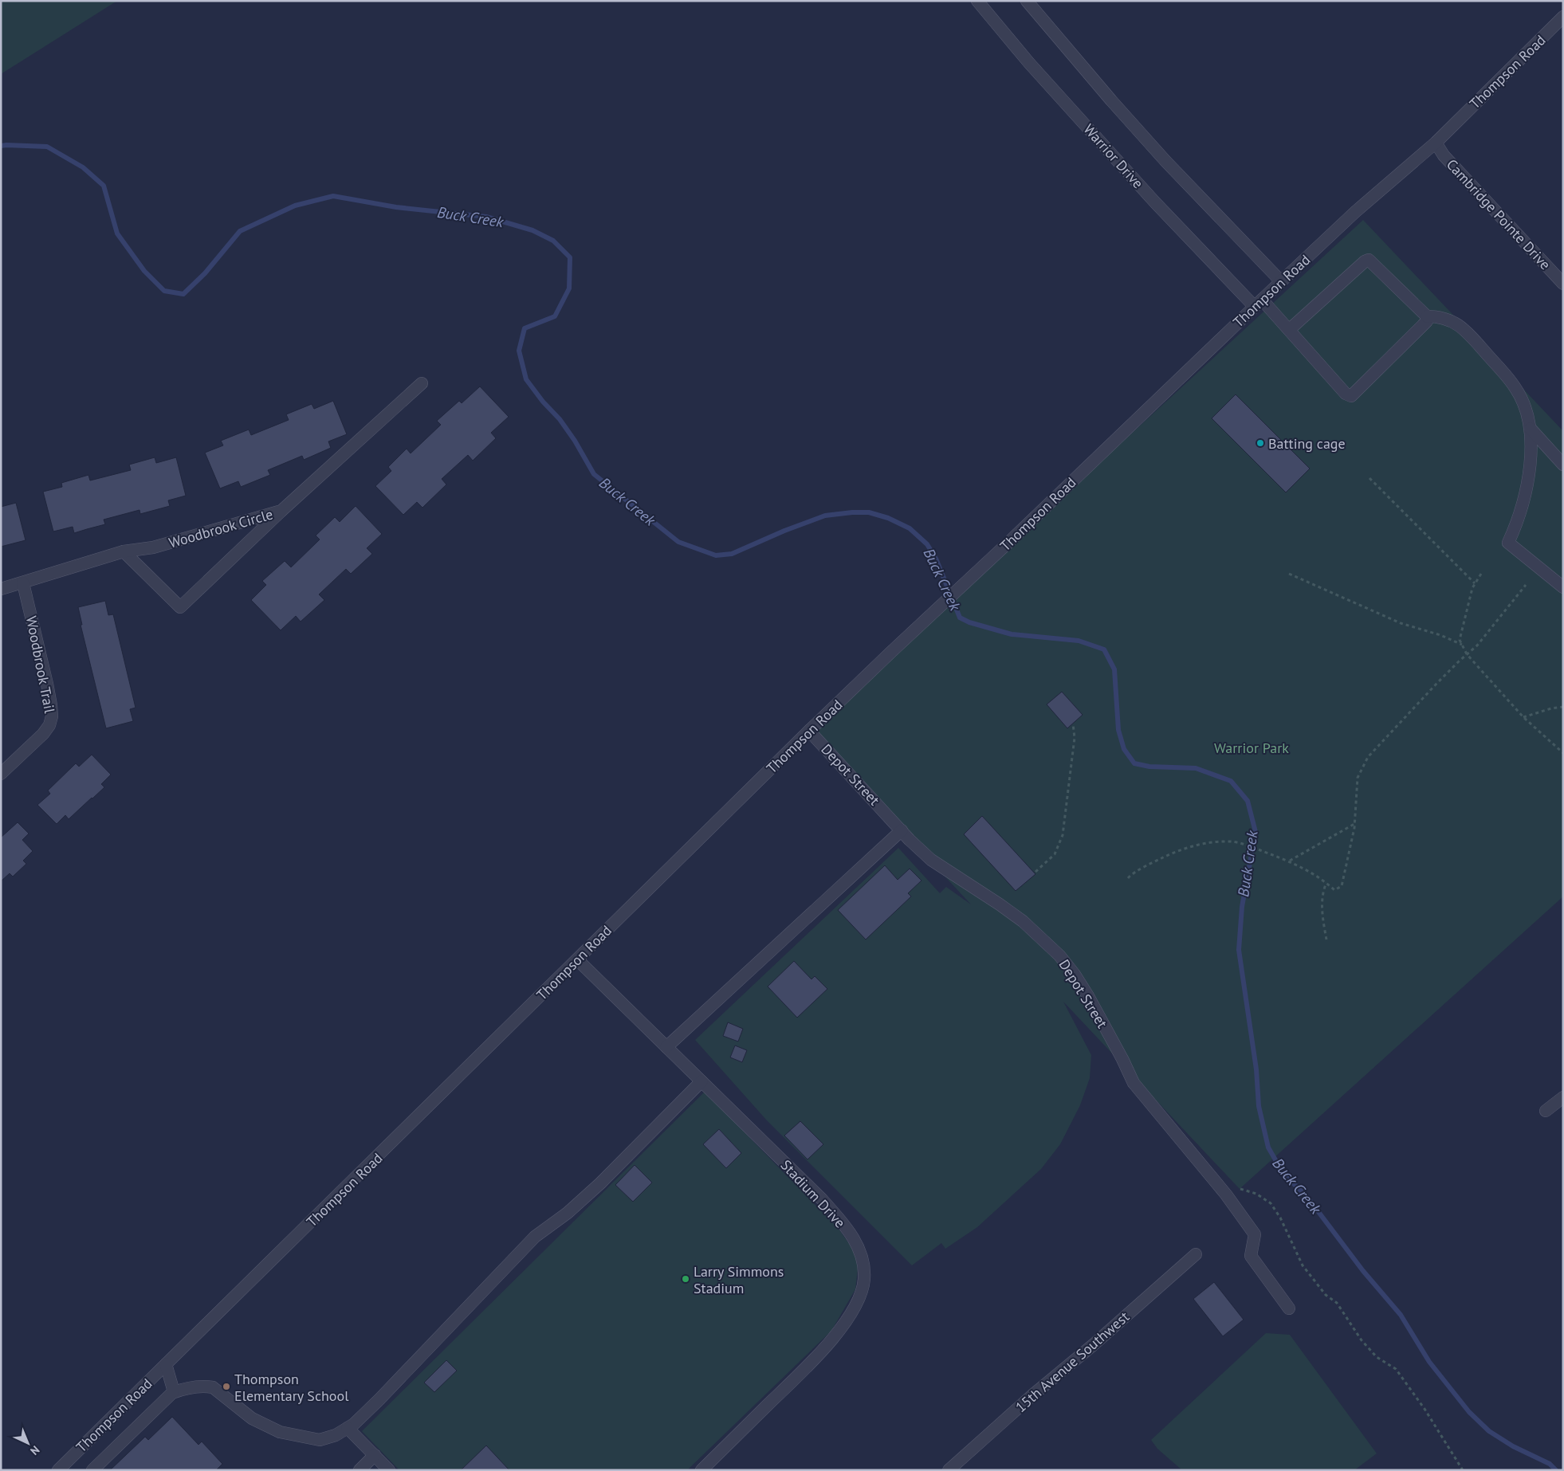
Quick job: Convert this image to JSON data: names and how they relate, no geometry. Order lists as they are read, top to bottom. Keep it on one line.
{"streets":{"street":["Thompson Road","Warrior Drive","Cambridge Pointe Drive","Woodbrook Circle","Woodbrook Trail","Depot Street","Stadium Drive","15th Avenue Southwest"]},"crossings":[["Thompson Road","Warrior Drive"],["Thompson Road","Cambridge Pointe Drive"],["Thompson Road","Depot Street"],["Thompson Road","Stadium Drive"],["Woodbrook Circle","Woodbrook Trail"]],"water":["Buck Creek"],"parks":["Warrior Park"],"places":["Batting cage","Larry Simmons Stadium","Thompson Elementary School"],"north":"bottom right"}
